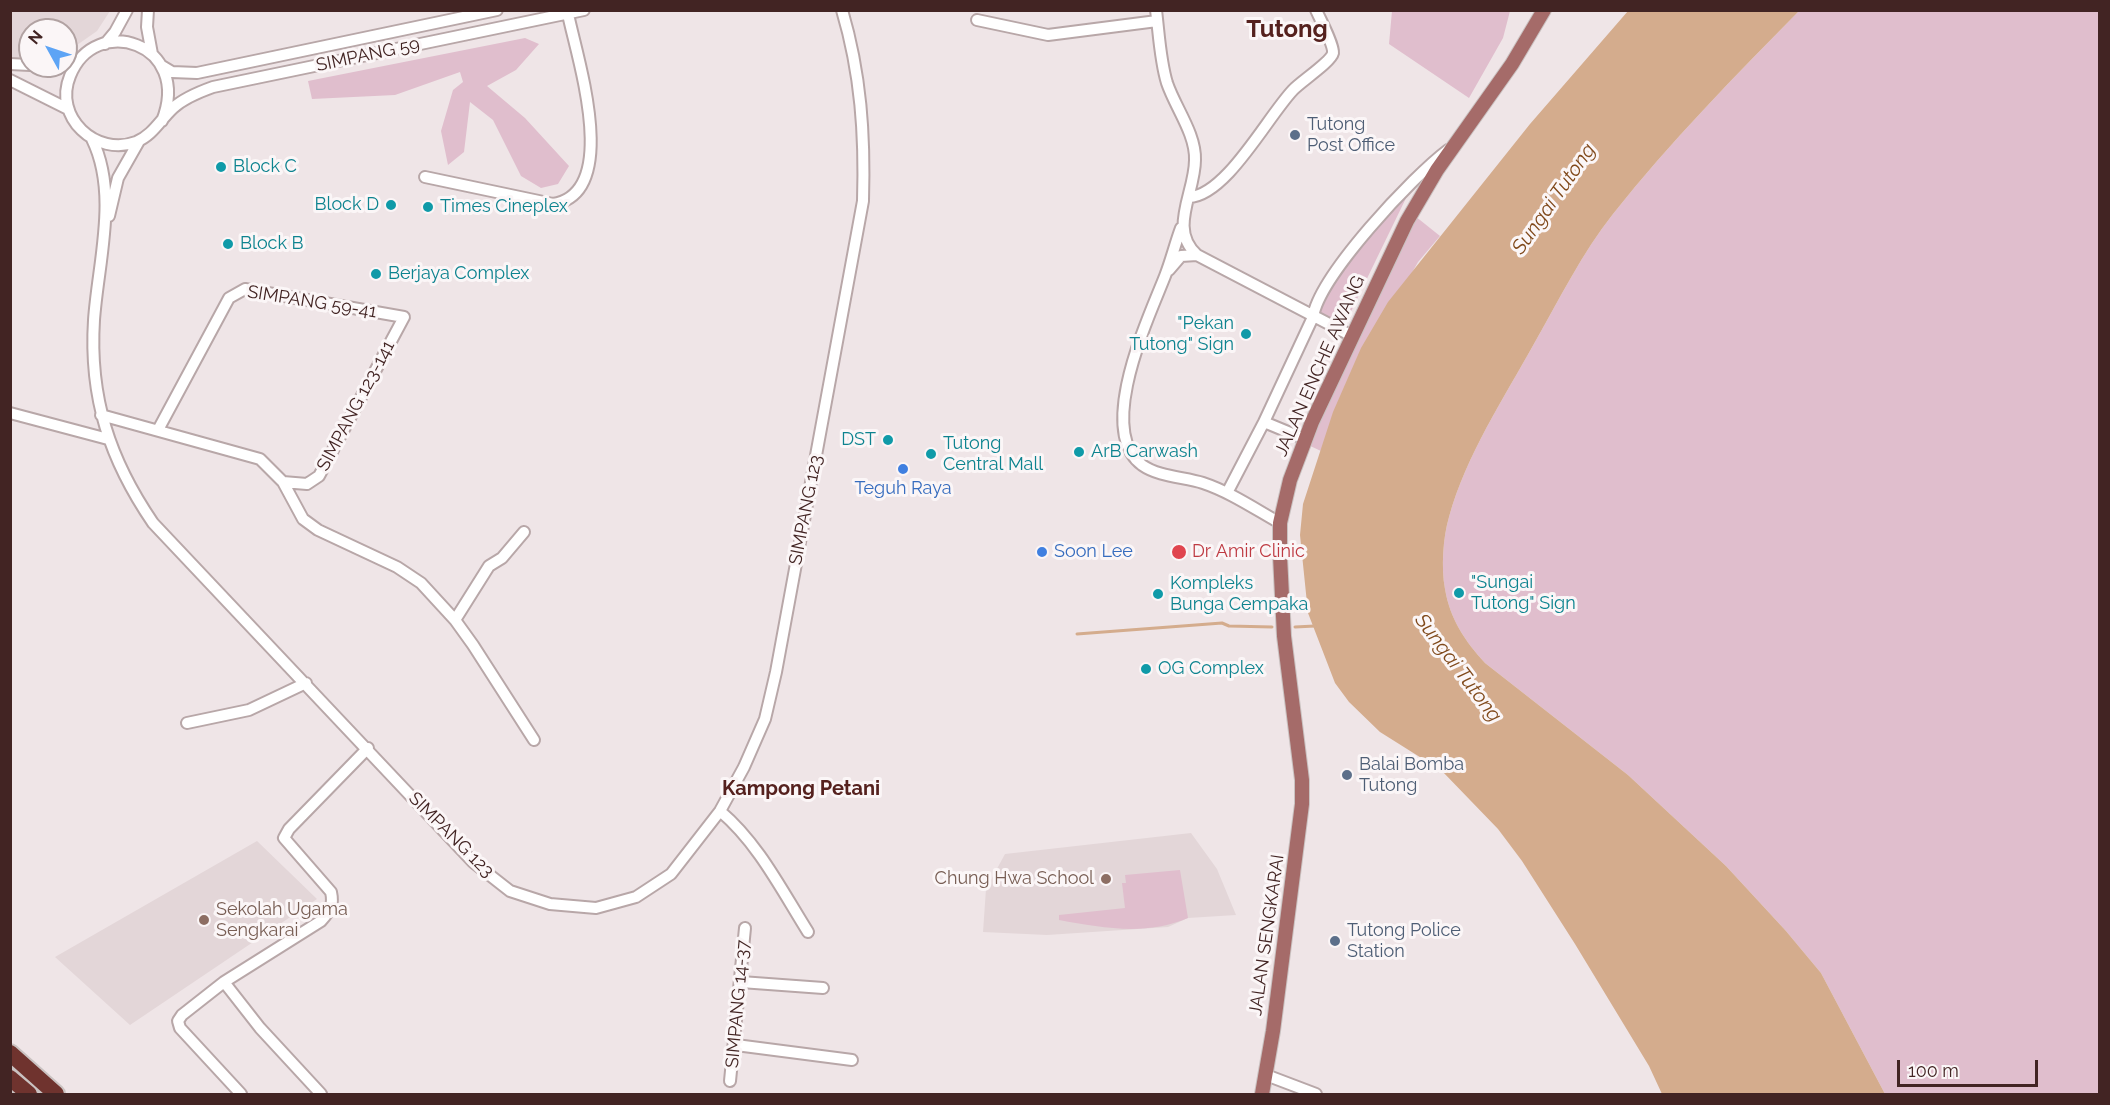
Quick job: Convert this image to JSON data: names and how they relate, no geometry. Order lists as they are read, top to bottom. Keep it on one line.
{"streets":{"main road":["JALAN ENCHE AWANG","JALAN SENGKARAI"],"street":["SIMPANG 59","SIMPANG 59-41","SIMPANG 123-141","SIMPANG 123","SIMPANG 14-37"]},"crossings":[["SIMPANG 59-41","SIMPANG 123-141"],["JALAN ENCHE AWANG","JALAN SENGKARAI"]],"districts":["Tutong","Kampong Petani"],"water":["Sungai Tutong"],"places":["Tutong Post Office","Block C","Block D","Times Cineplex","Block B","Berjaya Complex","\"Pekan Tutong\" Sign","DST","ArB Carwash","Tutong Central Mall","Teguh Raya","Soon Lee","Dr Amir Clinic","\"Sungai Tutong\" Sign","Kompleks Bunga Cempaka","OG Complex","Balai Bomba Tutong","Chung Hwa School","Sekolah Ugama Sengkarai","Tutong Police Station"],"scale_bar":"100 m","north":"top left"}
